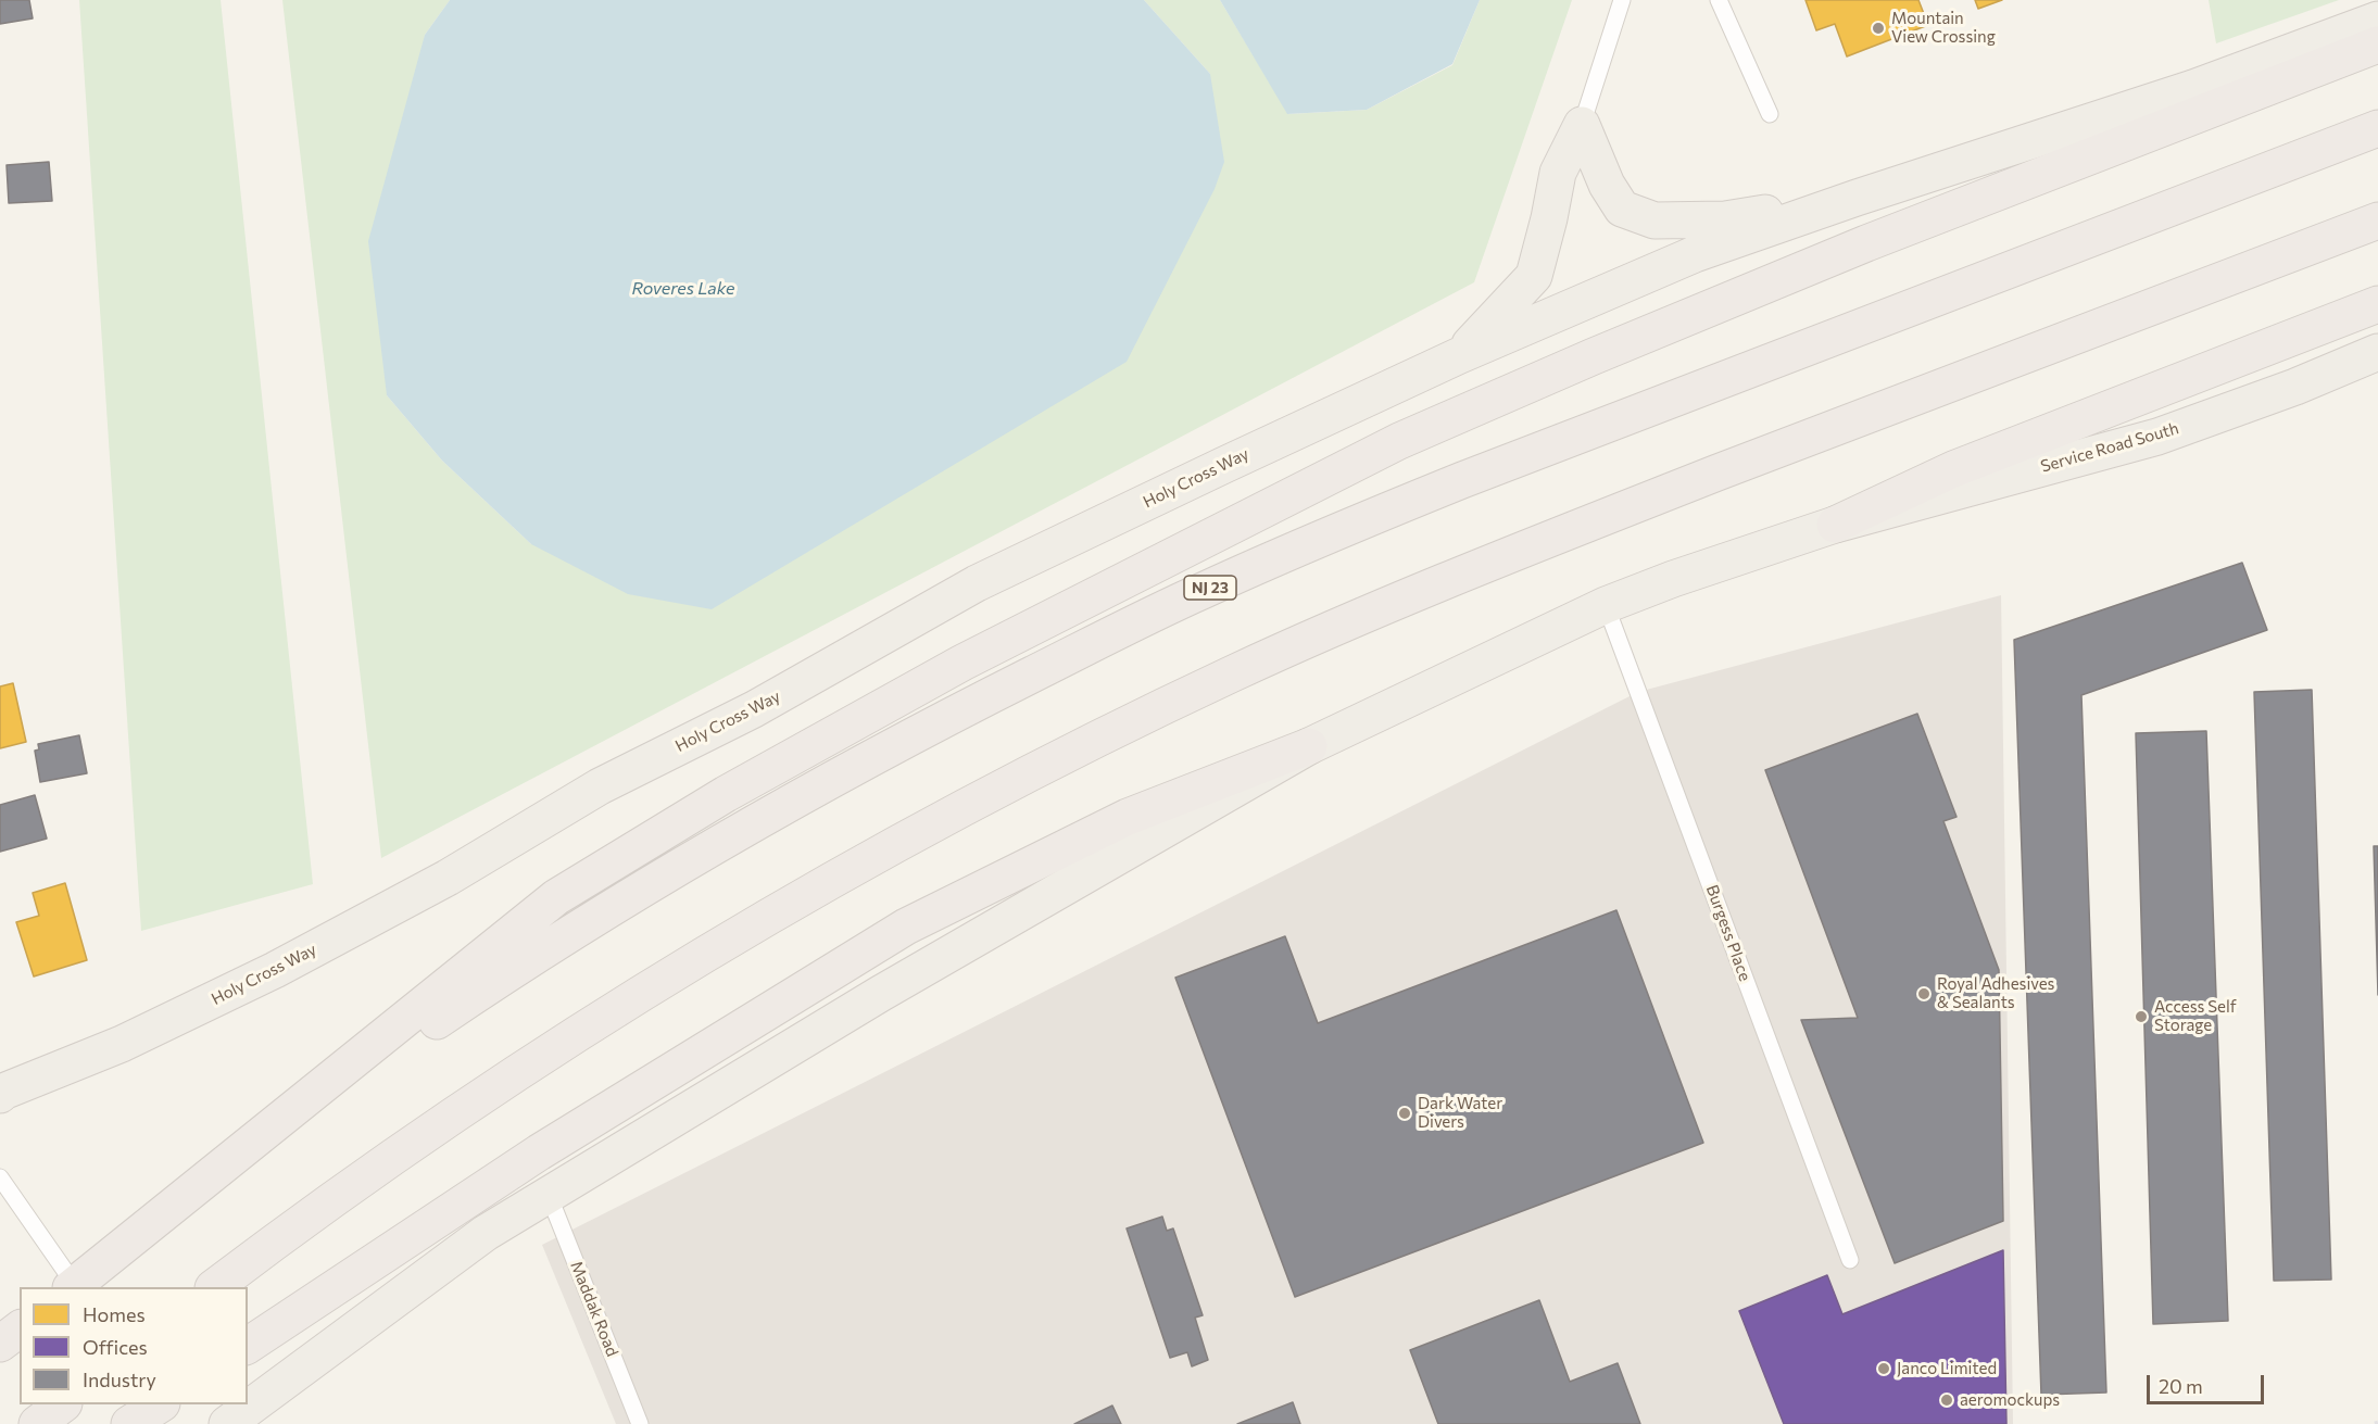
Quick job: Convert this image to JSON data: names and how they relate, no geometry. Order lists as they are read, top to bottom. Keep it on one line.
{"streets":{"highway":["NJ 23"],"main road":["Service Road South","Holy Cross Way"],"lane":["Burgess Place","Maddak Road"]},"crossings":[["Service Road South","Burgess Place"],["Service Road South","Maddak Road"]],"water":["Roveres Lake"],"places":["Mountain View Crossing","Royal Adhesives & Sealants","Access Self Storage","Dark Water Divers","Janco Limited","aeromockups"],"legend":["Homes","Offices","Industry"],"scale_bar":"20 m"}
